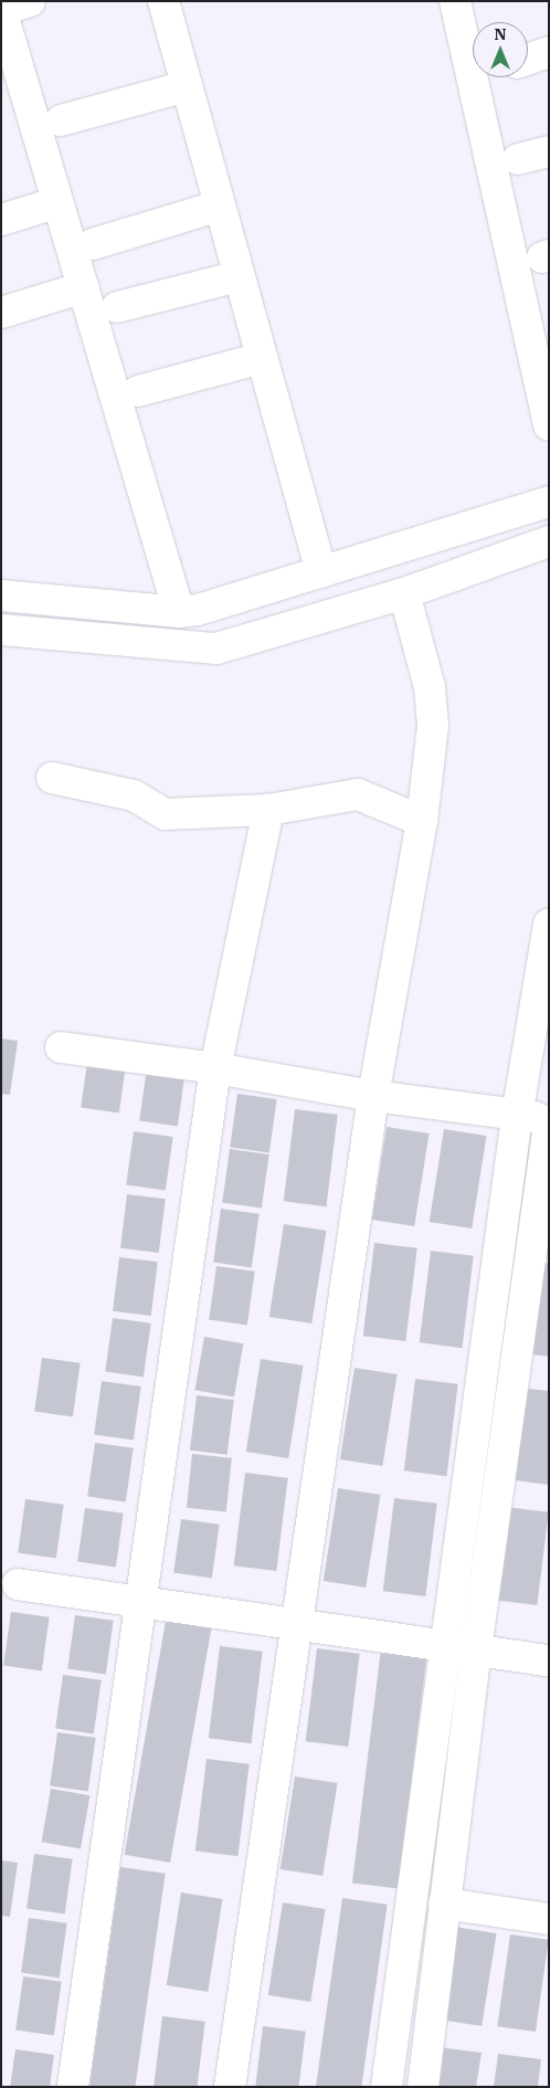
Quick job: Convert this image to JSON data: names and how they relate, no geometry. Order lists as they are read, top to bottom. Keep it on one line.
{"north":"top"}
